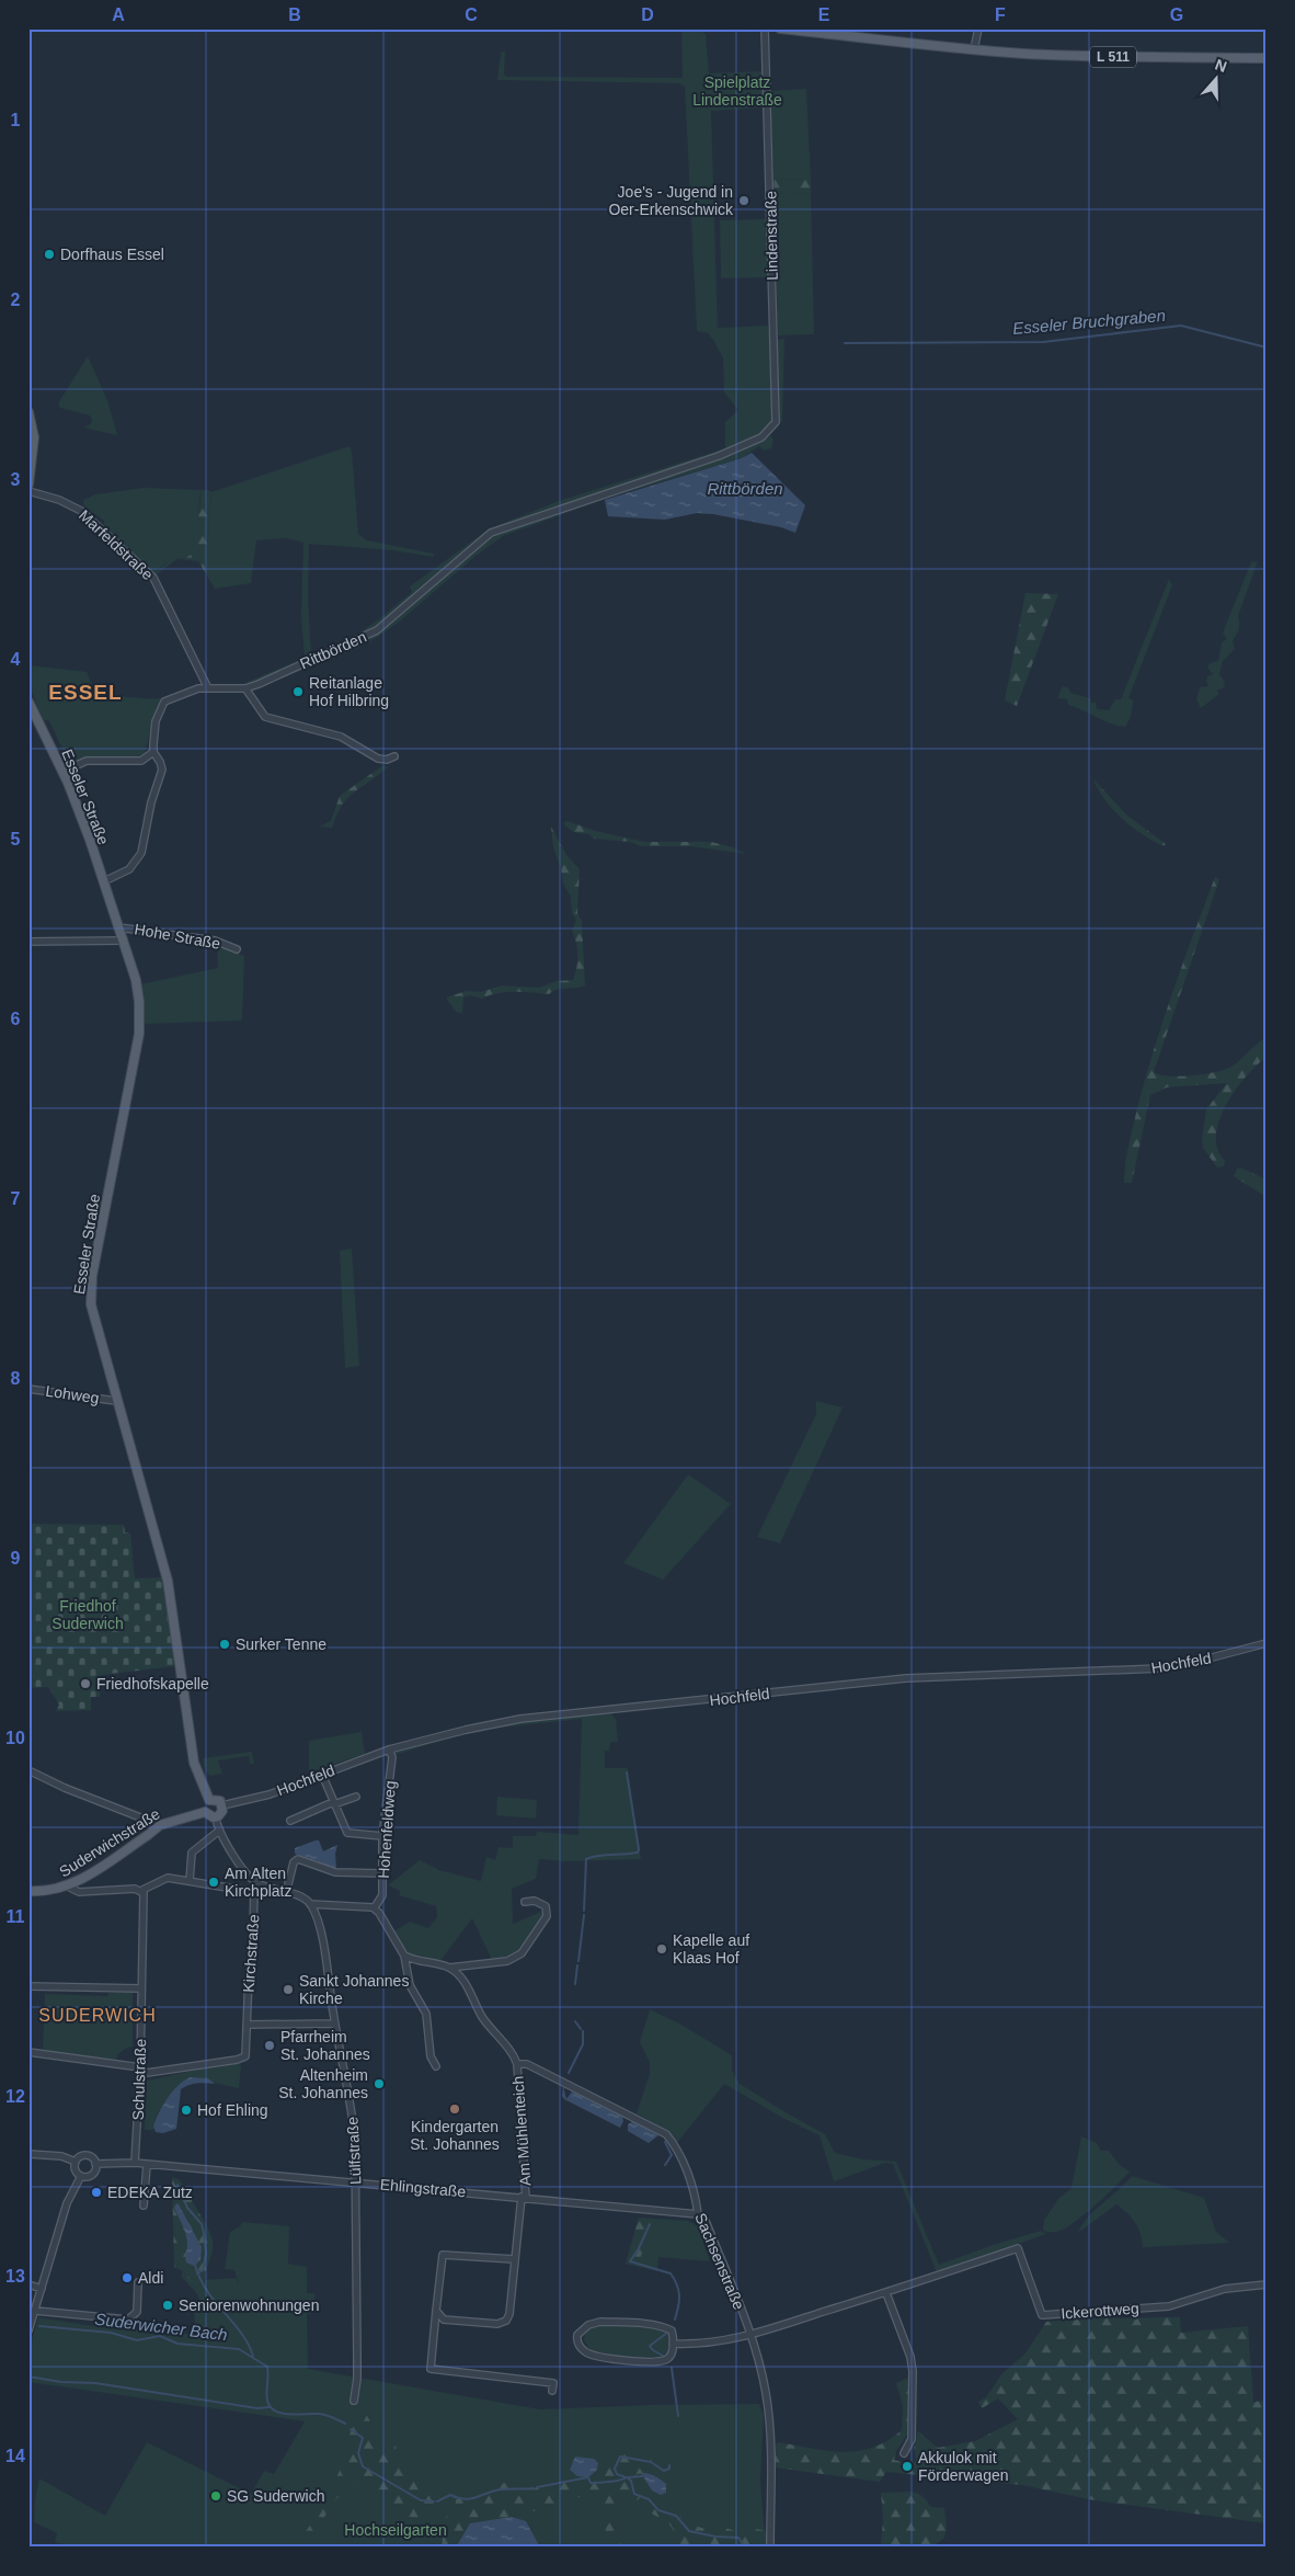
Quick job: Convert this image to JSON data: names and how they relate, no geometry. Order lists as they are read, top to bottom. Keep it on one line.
{"streets":{"main road":["L 511","Esseler Straße","Suderwichstraße"],"street":["Lindenstraße","Marfeldstraße","Rittbörden","Hohe Straße","Lohweg","Hochfeld","Hohenfeldweg","Kirchstraße","Schulstraße","Am Mühlenteich","Lülfstraße","Ehlingstraße","Sachsenstraße","Ickerottweg"]},"crossings":[["Lindenstraße","Rittbörden"],["Marfeldstraße","Rittbörden"],["Rittbörden","Esseler Straße"],["Esseler Straße","Hohe Straße"],["Esseler Straße","Lohweg"],["Esseler Straße","Hochfeld"],["Esseler Straße","Suderwichstraße"],["Hochfeld","Hohenfeldweg"],["Hochfeld","Suderwichstraße"],["Kirchstraße","Schulstraße"],["Schulstraße","Ehlingstraße"],["Am Mühlenteich","Ehlingstraße"],["Am Mühlenteich","Sachsenstraße"],["Lülfstraße","Ehlingstraße"],["Ehlingstraße","Sachsenstraße"],["Sachsenstraße","Ickerottweg"]],"districts":["ESSEL","SUDERWICH"],"water":["Esseler Bruchgraben","Rittbörden","Suderwicher Bach"],"parks":["Spielplatz Lindenstraße","Friedhof Suderwich","Hochseilgarten"],"places":["Joe's - Jugend in Oer-Erkenschwick","Dorfhaus Essel","Reitanlage Hof Hilbring","Surker Tenne","Friedhofskapelle","Am Alten Kirchplatz","Kapelle auf Klaas Hof","Sankt Johannes Kirche","Pfarrheim St. Johannes","Altenheim St. Johannes","Kindergarten St. Johannes","Hof Ehling","EDEKA Zutz","Aldi","Seniorenwohnungen","Akkulok mit Förderwagen","SG Suderwich"],"north":"top","grid":{"columns":["A","B","C","D","E","F","G"],"rows":["1","2","3","4","5","6","7","8","9","10","11","12","13","14"]}}
